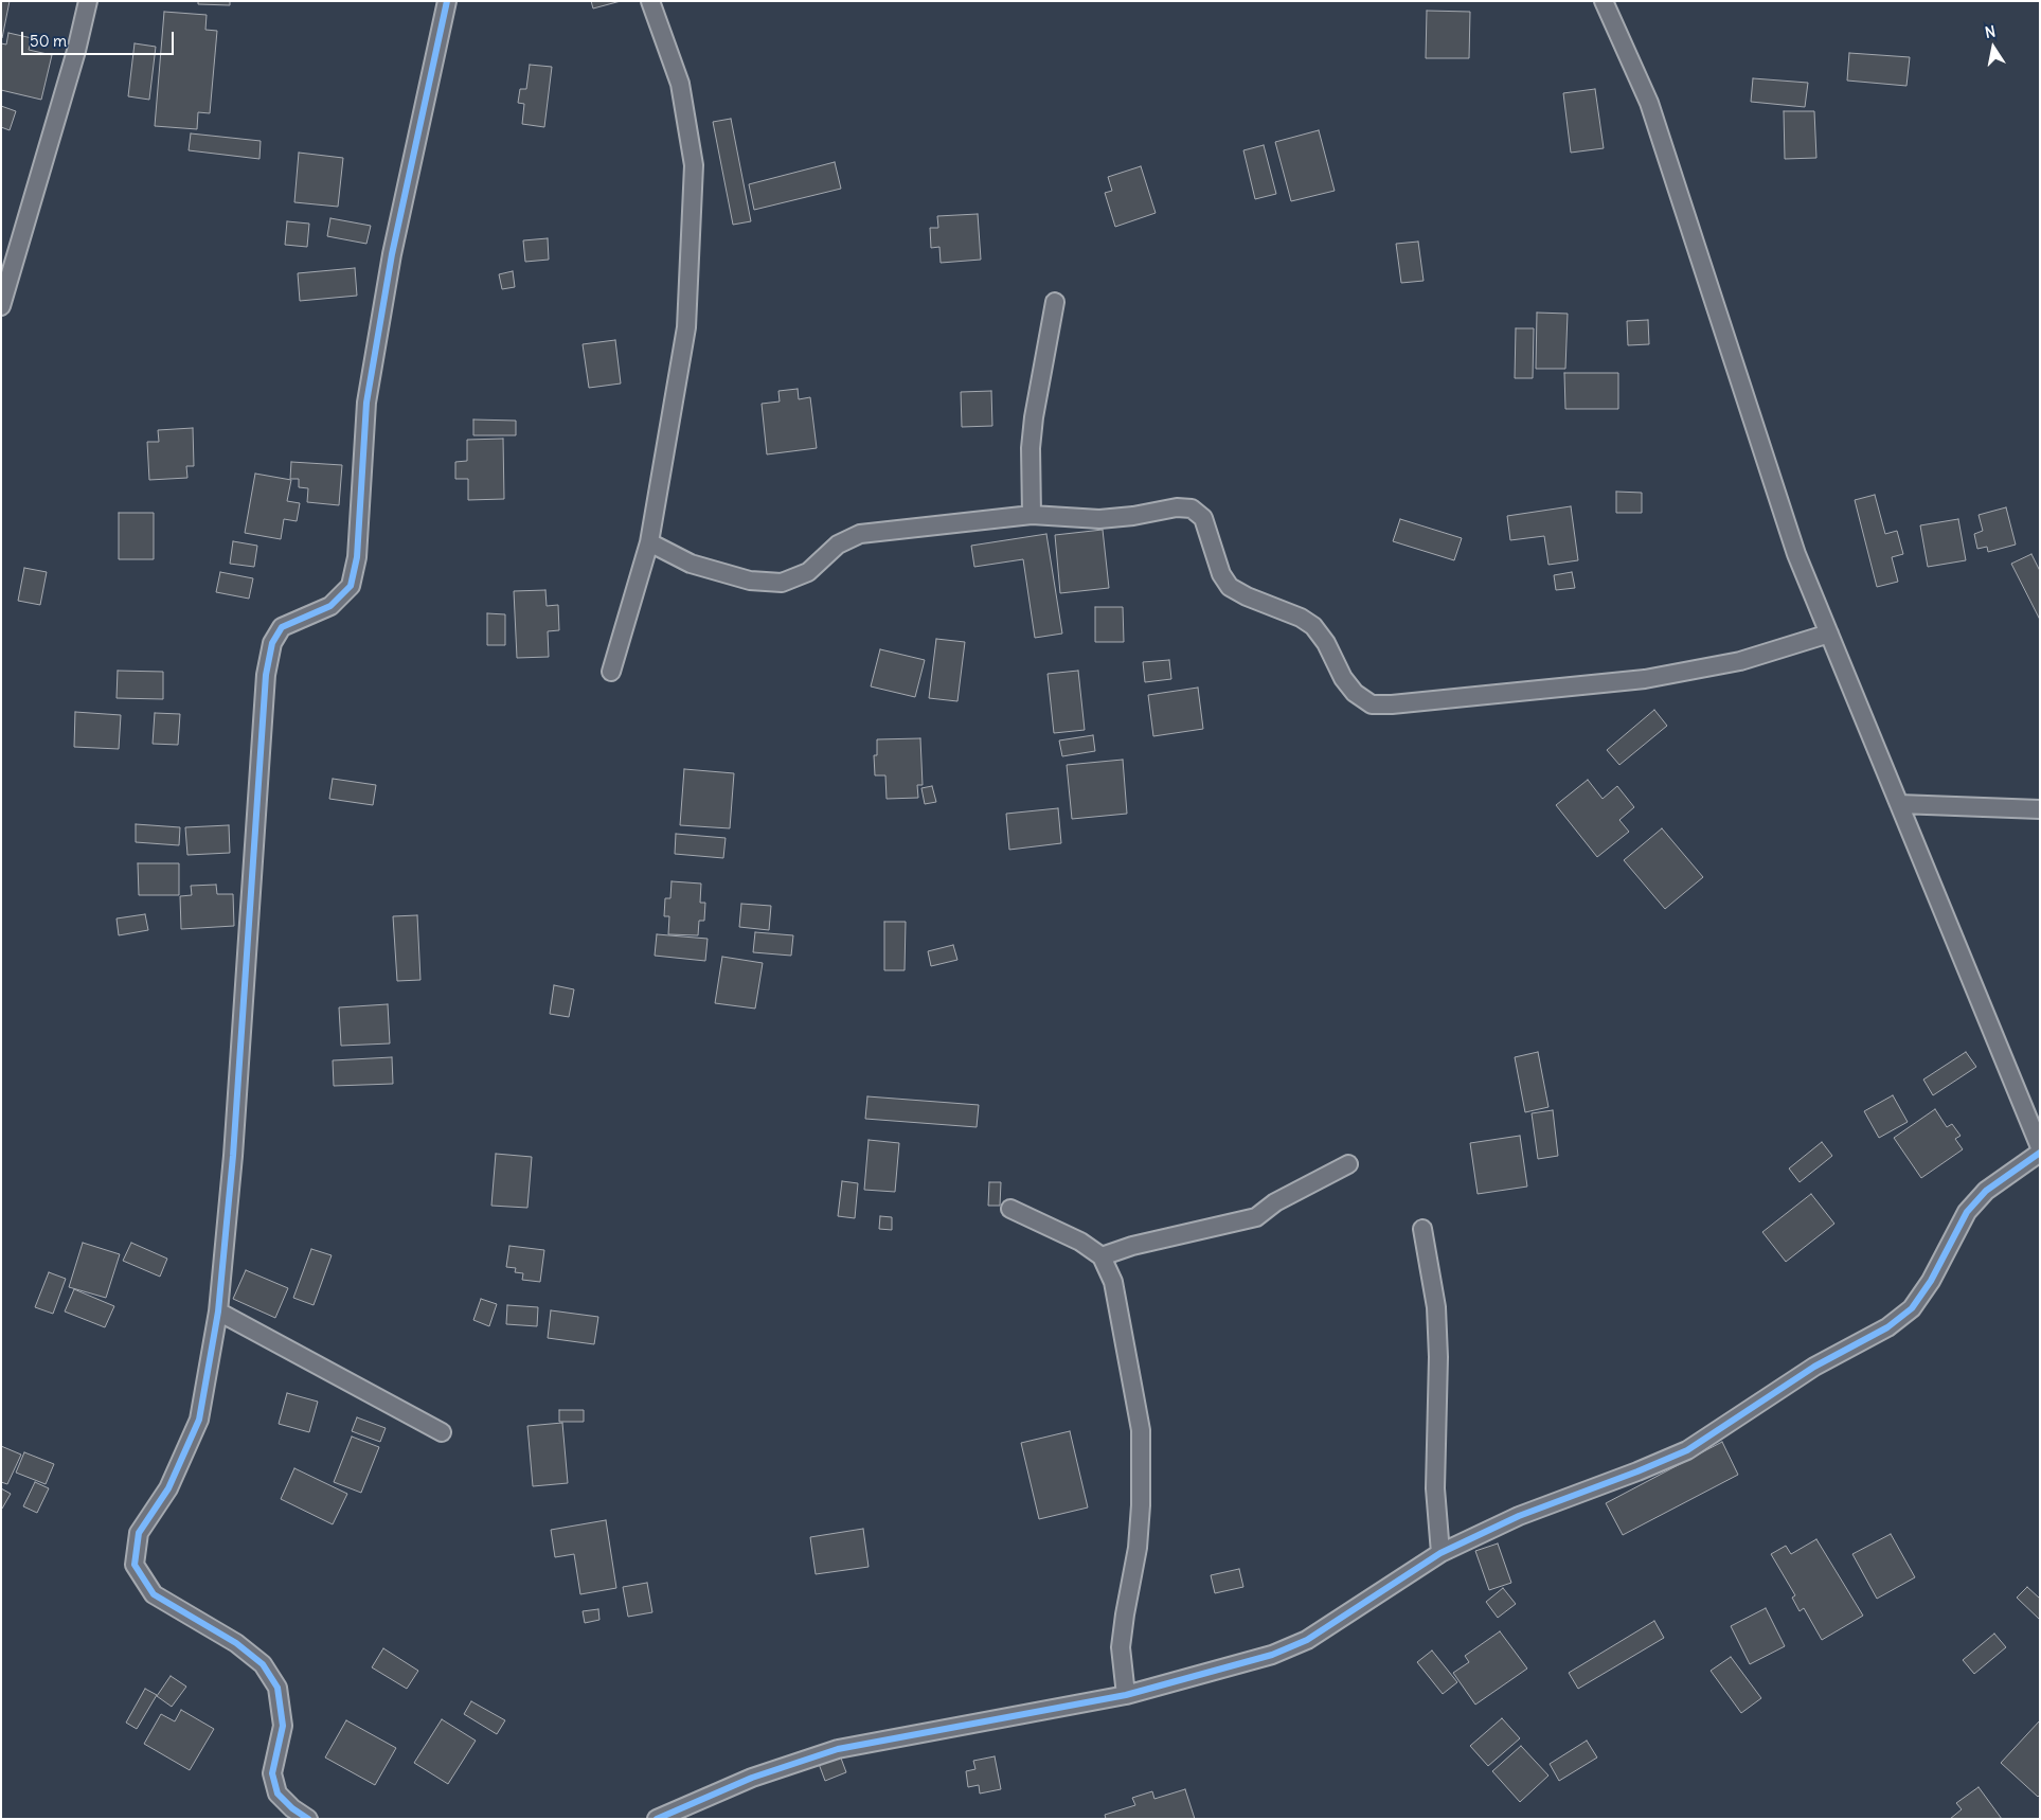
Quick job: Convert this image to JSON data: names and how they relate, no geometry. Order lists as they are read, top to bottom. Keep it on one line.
{"scale_bar":"50 m","north":"top"}
